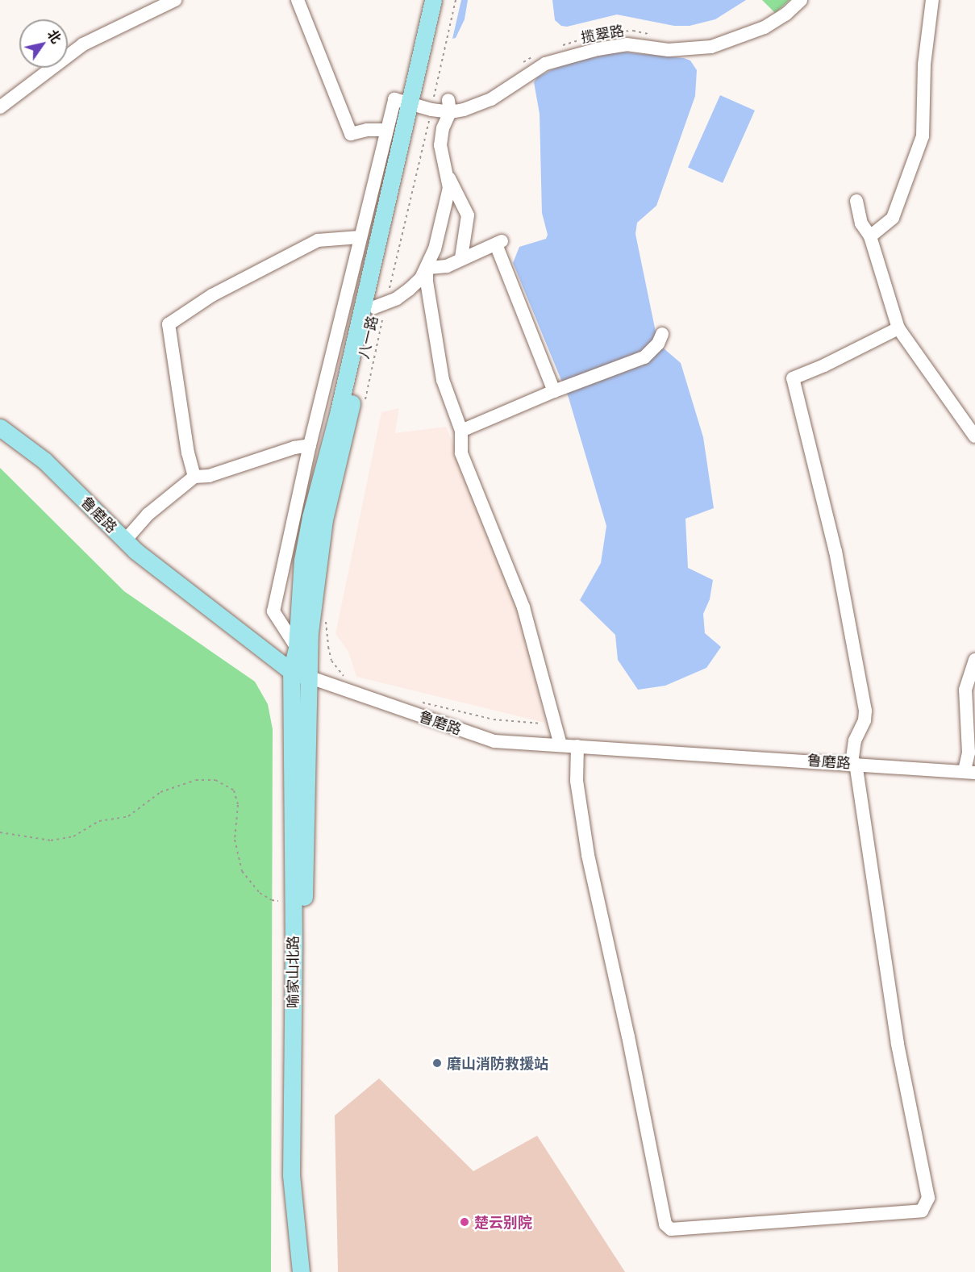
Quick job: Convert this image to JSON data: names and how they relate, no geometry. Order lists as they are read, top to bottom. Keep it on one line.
{"streets":{"main road":["八一路","鲁磨路","喻家山北路"],"street":["揽翠路"]},"crossings":[["揽翠路","八一路"],["八一路","鲁磨路"],["八一路","喻家山北路"],["鲁磨路","喻家山北路"]],"places":["磨山消防救援站","楚云别院"],"north":"top right"}
